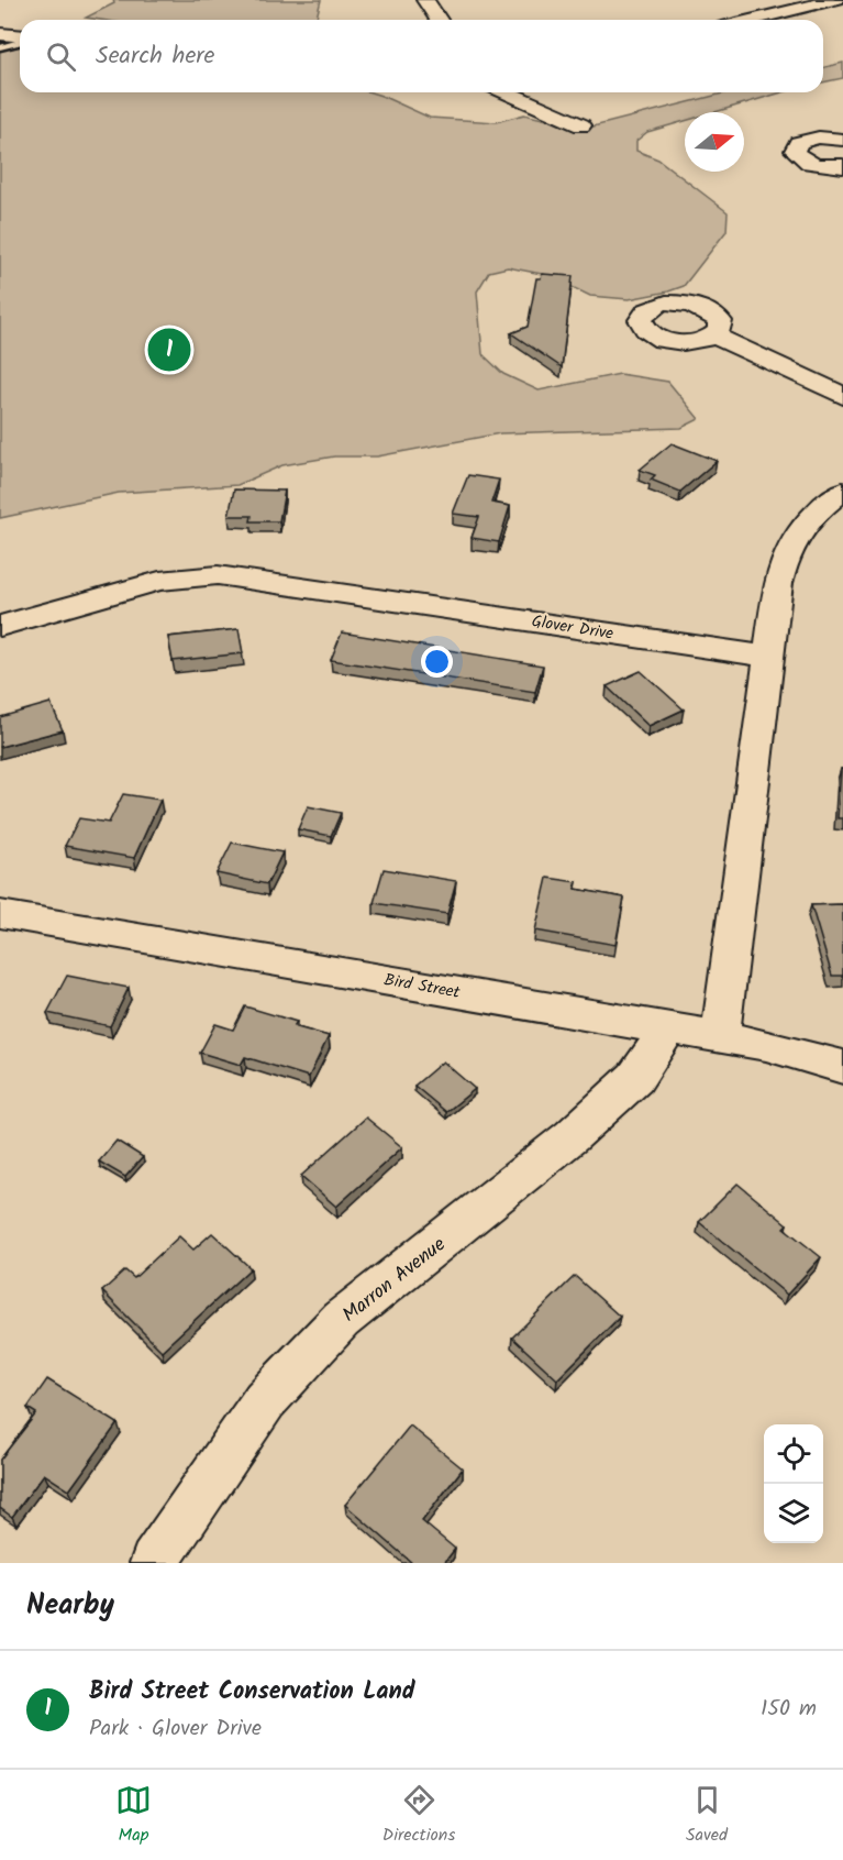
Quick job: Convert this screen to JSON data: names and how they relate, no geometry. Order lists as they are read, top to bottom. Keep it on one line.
{"streets":{"street":["Glover Drive","Bird Street","Marron Avenue"]},"crossings":[["Bird Street","Marron Avenue"]],"north":"right","page":{"search":"Search here","pins":"1","heading":"Nearby","list":[{"mark":"1","name":"Bird Street Conservation Land","note":"Park · Glover Drive","value":"150 m"}],"nav":["Map","Directions","Saved"]}}
